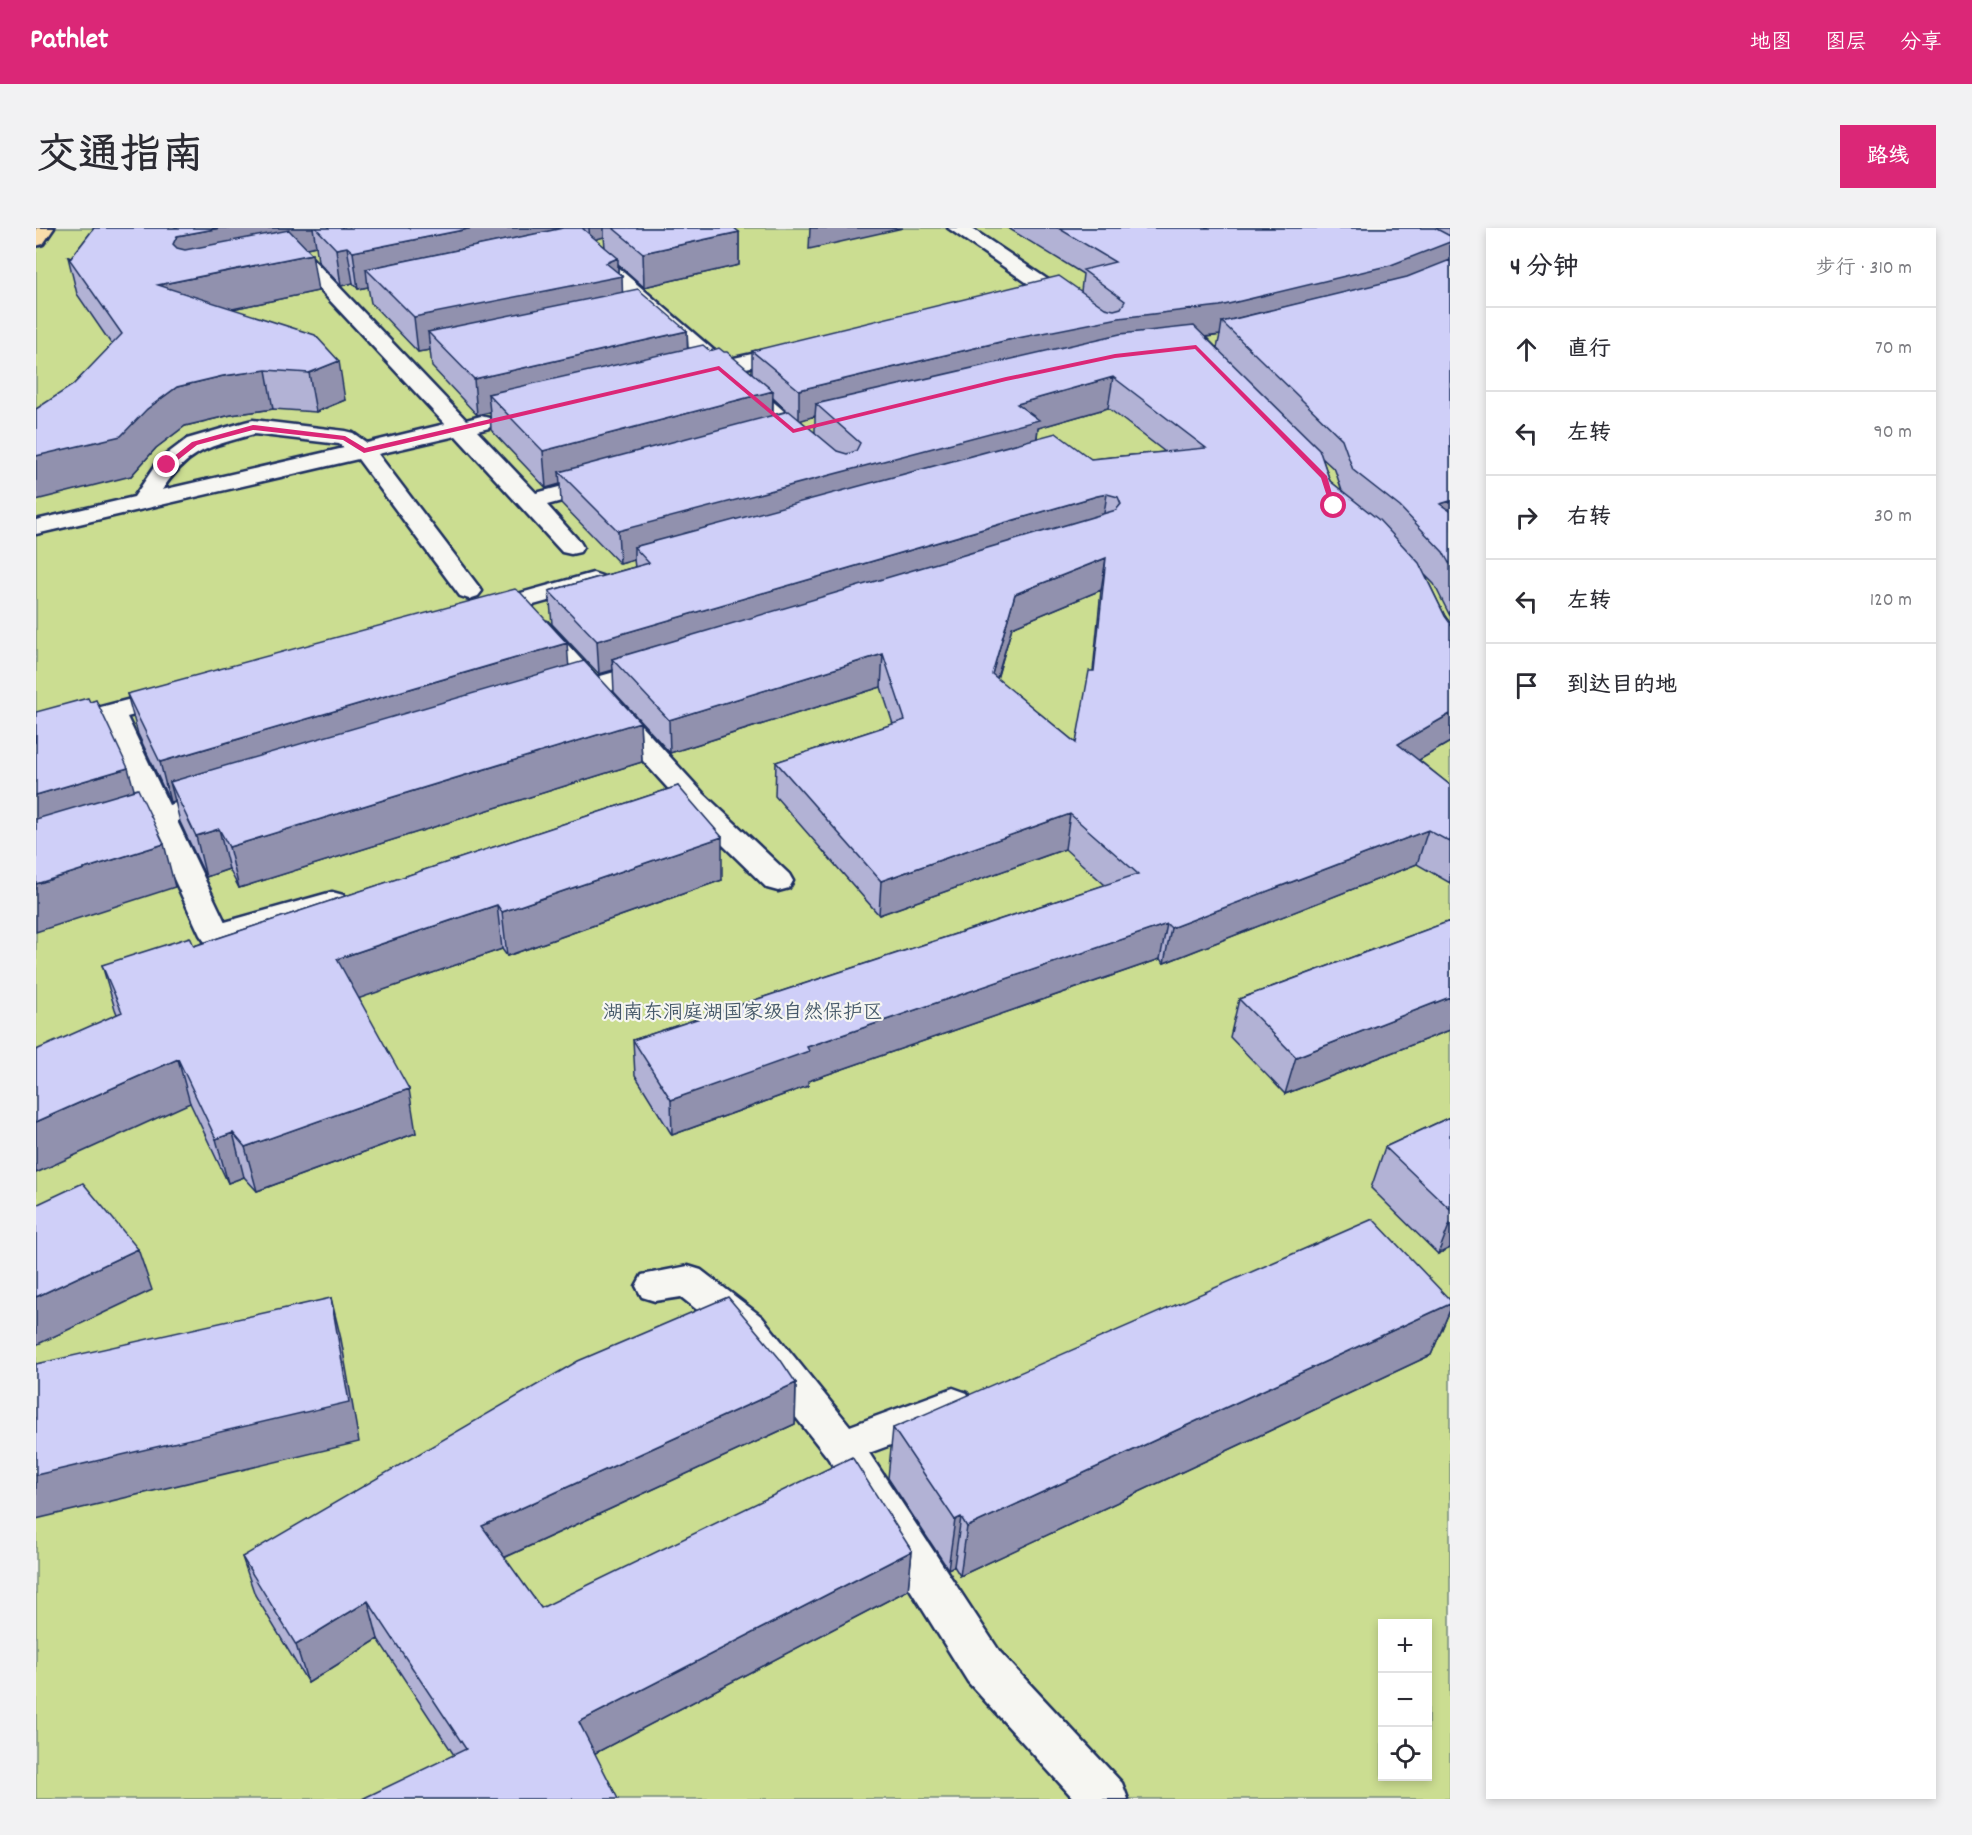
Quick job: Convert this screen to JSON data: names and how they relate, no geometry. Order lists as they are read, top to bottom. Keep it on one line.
{"parks":["湖南东洞庭湖国家级自然保护区"],"page":{"header":"Pathlet","nav":["地图","图层","分享"],"title":"交通指南","buttons":"路线","heading":["4 分钟","步行 · 310 m"],"list":[["直行","70 m"],["左转","90 m"],["右转","30 m"],["左转","120 m"],"到达目的地"],"map_buttons":["+","−"]}}
